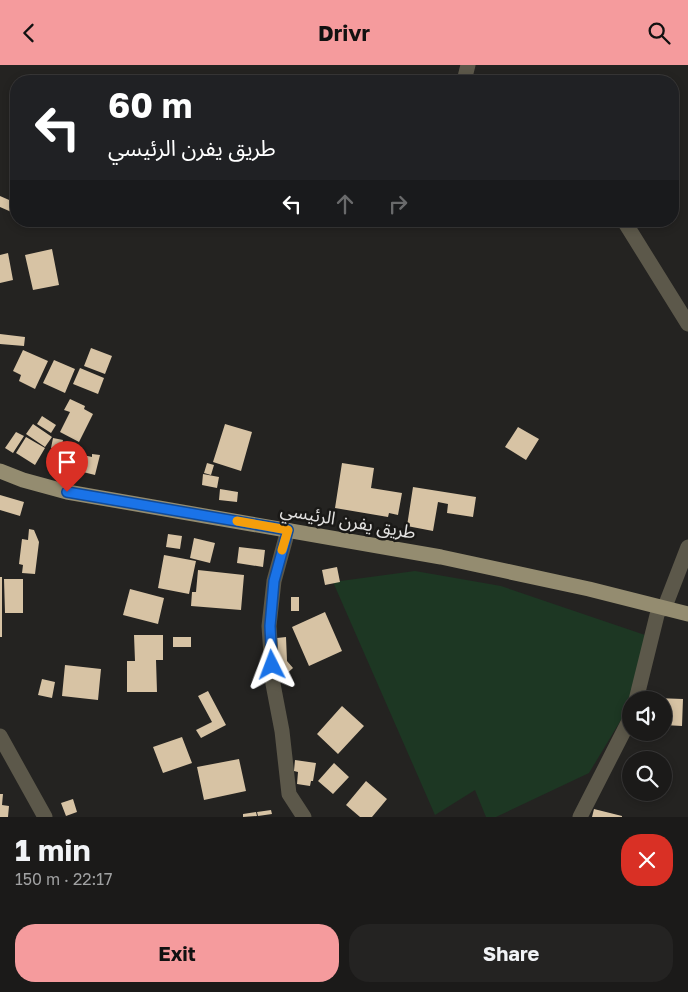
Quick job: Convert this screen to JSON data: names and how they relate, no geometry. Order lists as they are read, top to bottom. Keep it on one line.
{"streets":{"main road":["طريق يفرن الرئيسي"]},"page":{"header":"Drivr","turn":["60 m","طريق يفرن الرئيسي"],"heading":["1 min","150 m · 22:17"],"buttons":["Exit","Share"]}}
